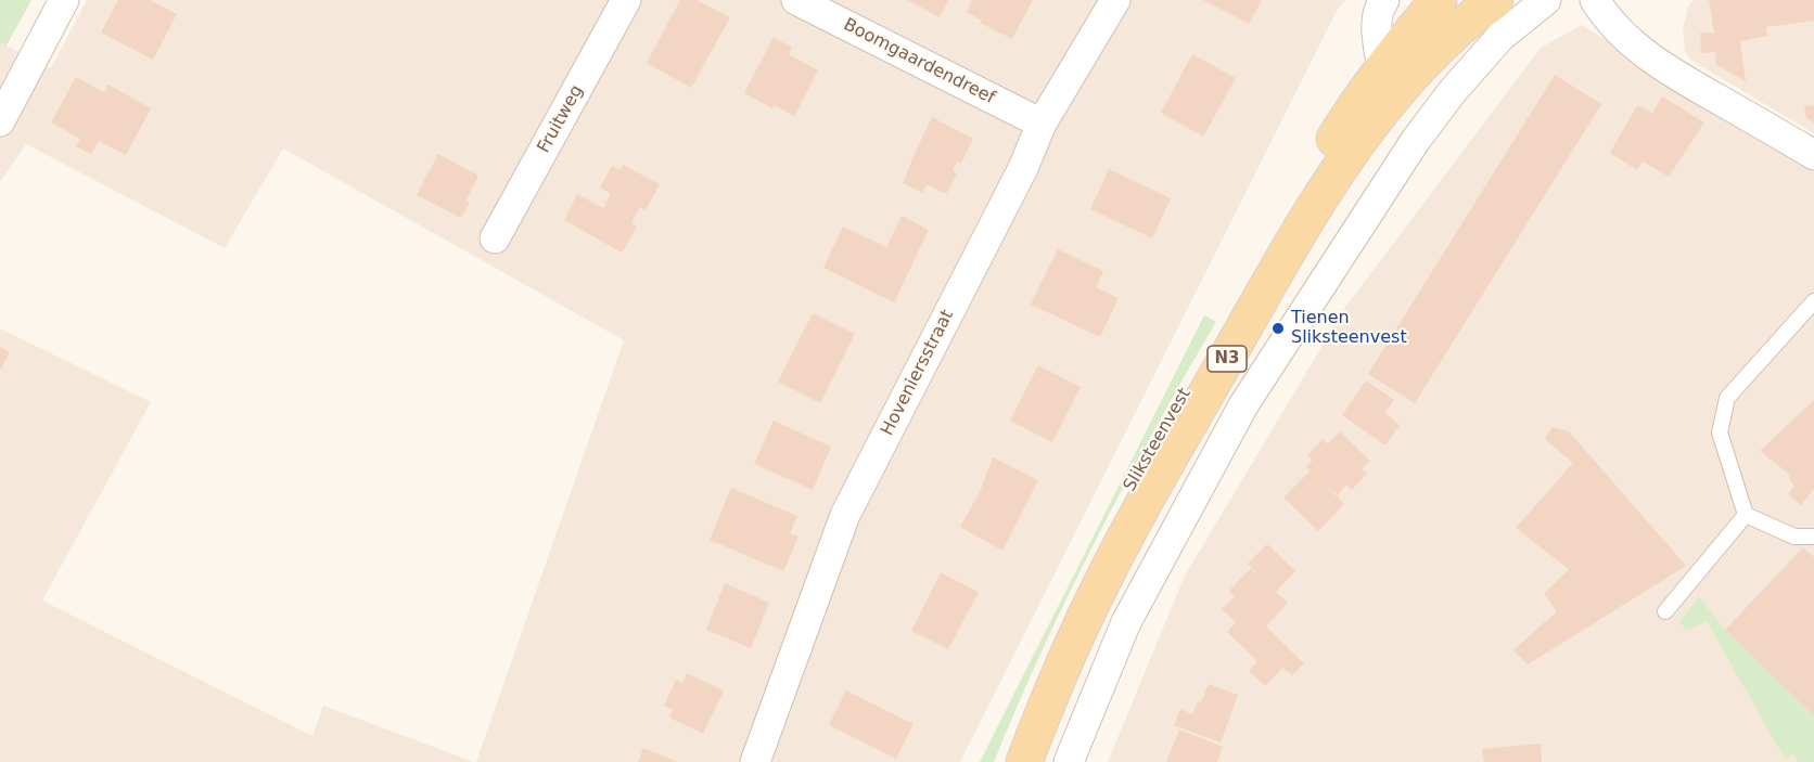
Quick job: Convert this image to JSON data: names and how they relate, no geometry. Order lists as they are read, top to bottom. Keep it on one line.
{"streets":{"main road":["N3","Sliksteenvest"],"street":["Boomgaardendreef","Fruitweg","Hoveniersstraat"]},"crossings":[["Boomgaardendreef","Hoveniersstraat"]],"places":["Tienen Sliksteenvest"]}
